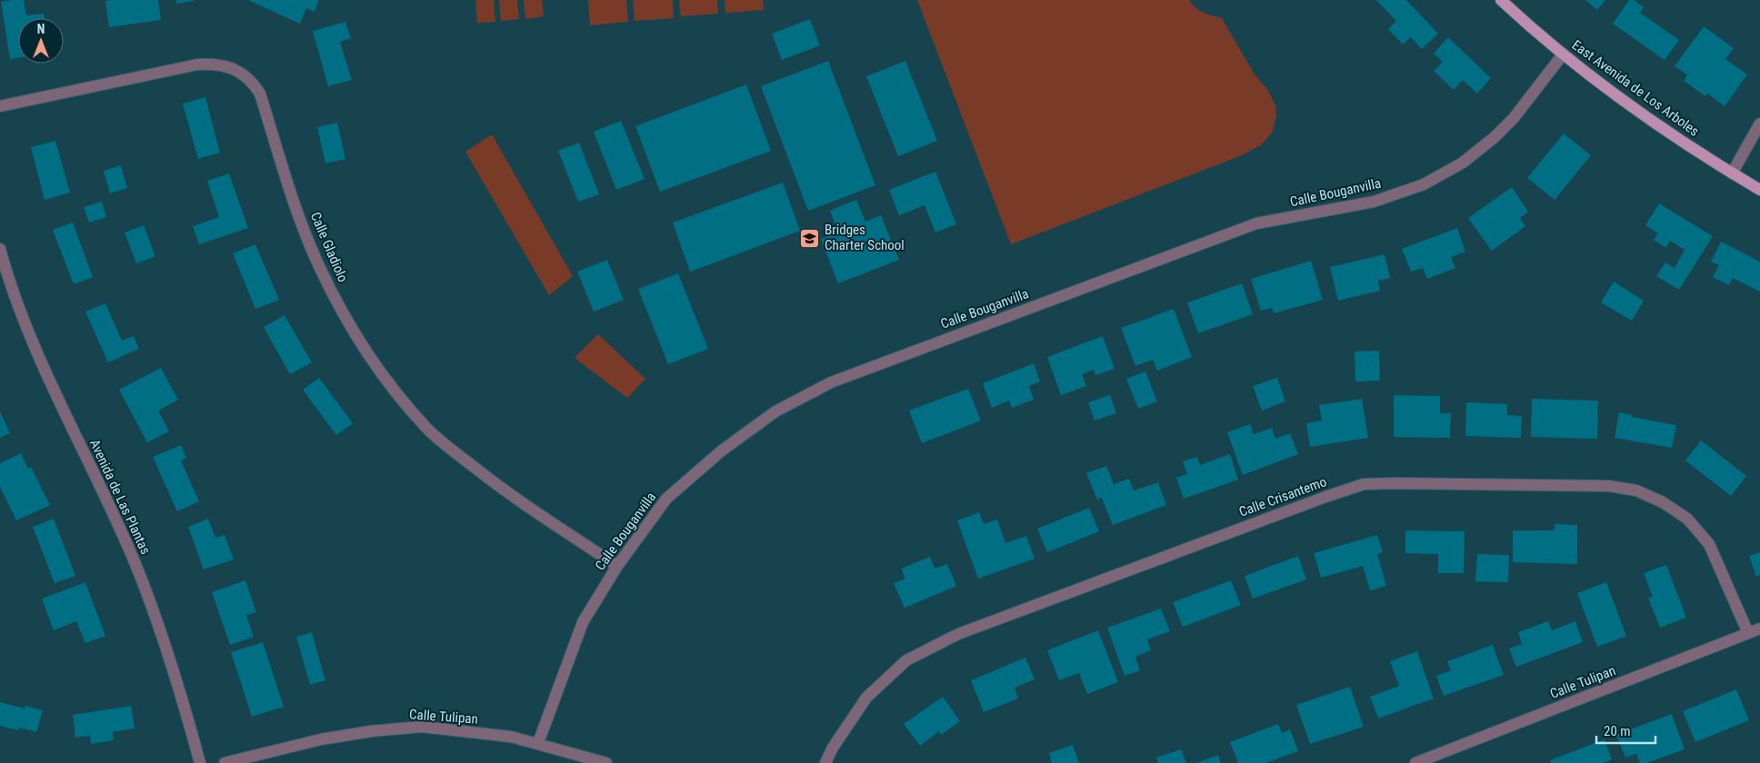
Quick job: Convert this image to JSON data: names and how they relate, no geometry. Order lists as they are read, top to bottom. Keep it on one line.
{"streets":{"main road":["East Avenida de Los Arboles"],"street":["Calle Bouganvilla","Calle Gladiolo","Avenida de Las Plantas","Calle Crisantemo","Calle Tulipan"]},"crossings":[["East Avenida de Los Arboles","Calle Bouganvilla"],["Calle Bouganvilla","Calle Gladiolo"],["Calle Bouganvilla","Calle Tulipan"],["Calle Crisantemo","Calle Tulipan"]],"places":{"school or university":["Bridges Charter School"]},"scale_bar":"20 m","north":"top"}
